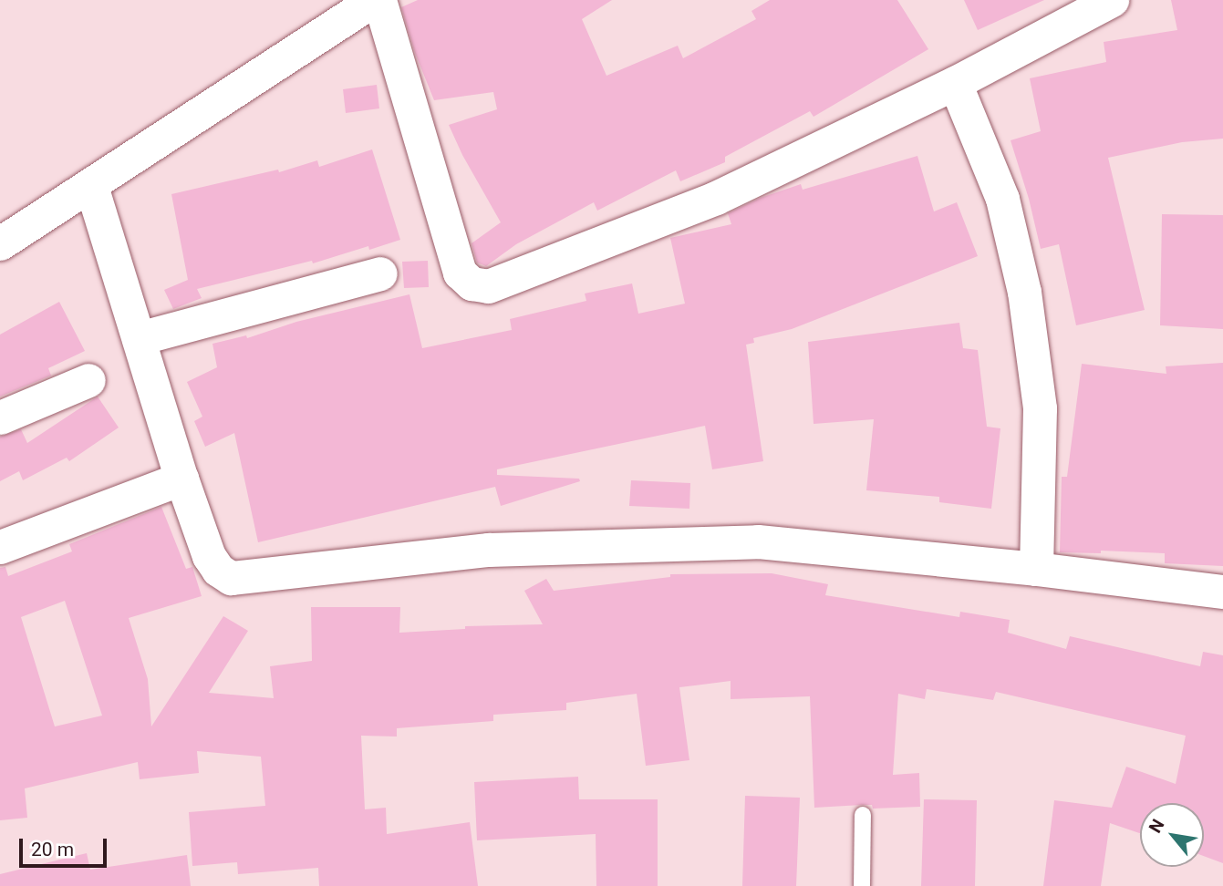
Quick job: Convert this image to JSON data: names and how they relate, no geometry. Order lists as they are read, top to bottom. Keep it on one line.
{"scale_bar":"20 m","north":"top left"}
